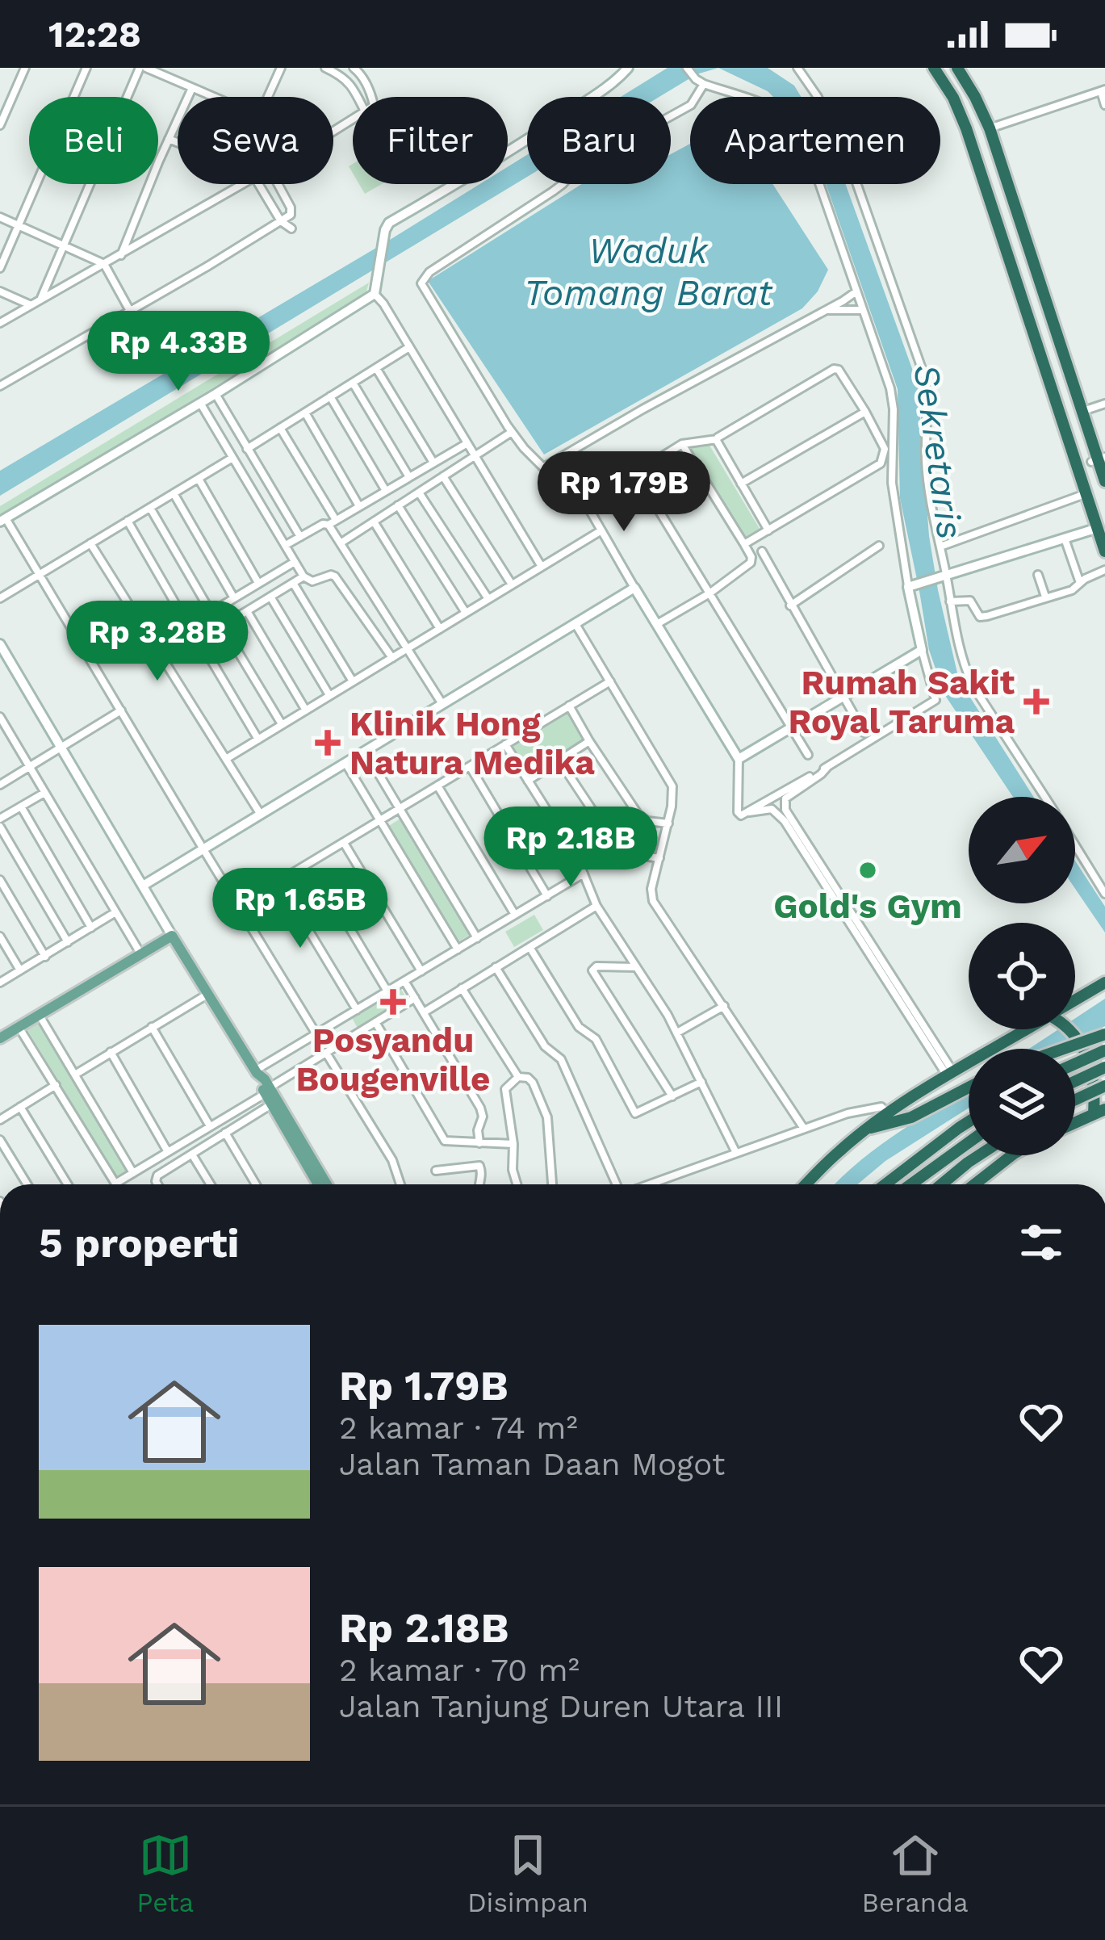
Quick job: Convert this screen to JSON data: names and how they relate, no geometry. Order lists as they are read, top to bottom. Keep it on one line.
{"water":["Waduk Tomang Barat","Sekretaris"],"places":{"health":["Rumah Sakit Royal Taruma","Klinik Hong Natura Medika","Posyandu Bougenville"],"other":["Gold's Gym"]},"north":"top right","page":{"status":"12:28","chip":["Beli","Sewa","Filter","Baru","Apartemen"],"price":["Rp 4.33B","Rp 1.79B","Rp 3.28B","Rp 2.18B","Rp 1.65B"],"heading":"5 properti","list":[{"name":"Rp 1.79B","note":"2 kamar · 74 m² · Jalan Taman Daan Mogot"},{"name":"Rp 2.18B","note":"2 kamar · 70 m² · Jalan Tanjung Duren Utara III"}],"tabs":["Peta","Disimpan","Beranda"]}}
